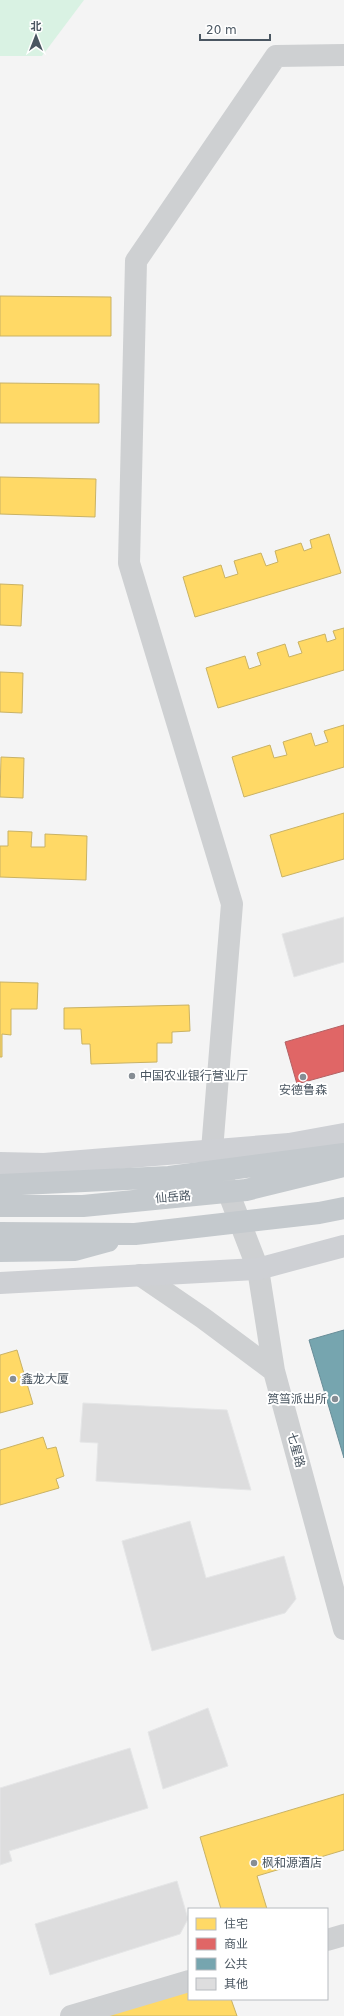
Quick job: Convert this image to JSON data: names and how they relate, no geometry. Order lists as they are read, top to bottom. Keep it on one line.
{"streets":{"highway":["仙岳路"],"street":["七星路"]},"places":["中国农业银行营业厅","安德鲁森","鑫龙大厦","筼筜派出所","枫和源酒店"],"legend":["住宅","商业","公共","其他"],"scale_bar":"20 m","north":"top"}
